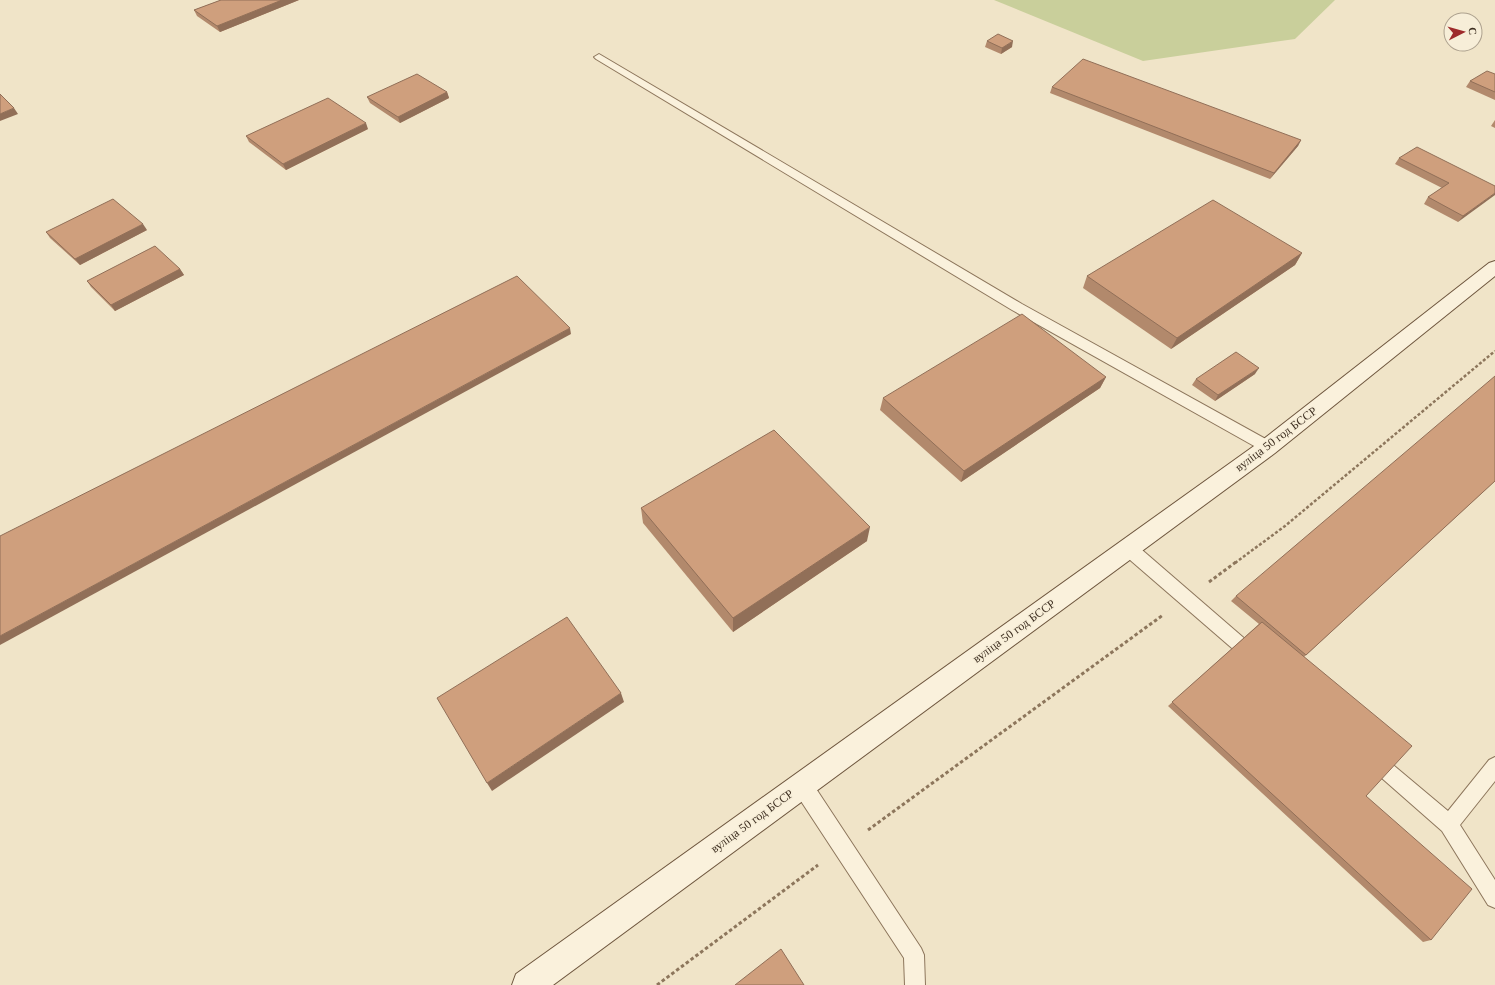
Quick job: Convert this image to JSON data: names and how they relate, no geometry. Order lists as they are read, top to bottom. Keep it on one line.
{"streets":{"main road":["вуліца 50 год БССР"]},"north":"right"}
